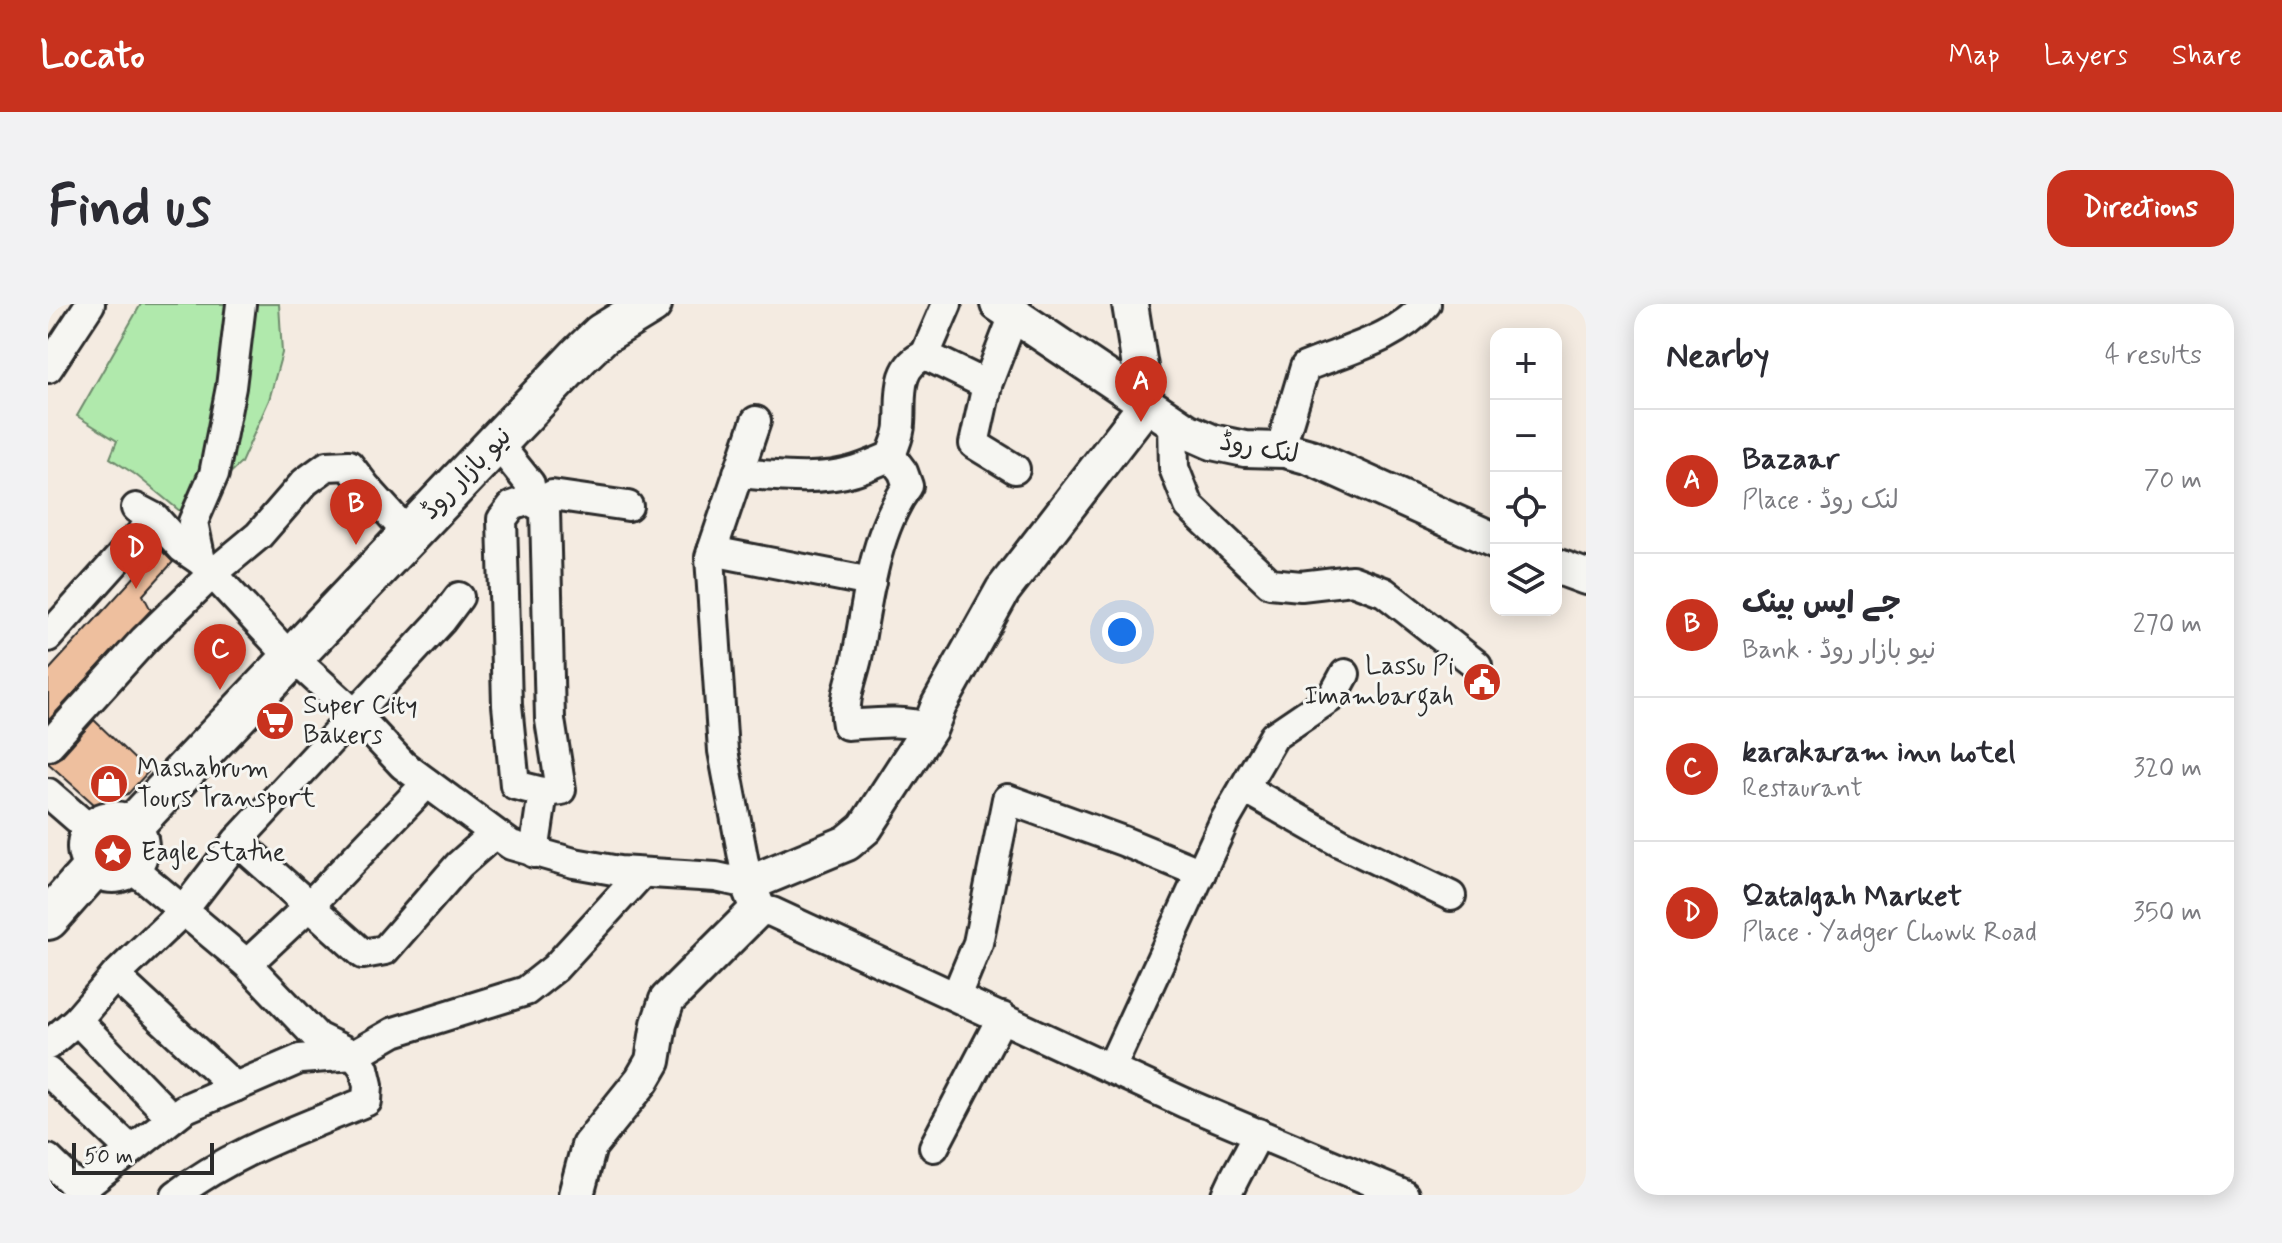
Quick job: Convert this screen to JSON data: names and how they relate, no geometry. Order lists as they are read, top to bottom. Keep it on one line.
{"streets":{"highway":["نیو بازار روڈ"],"main road":["لنک روڈ"]},"places":{"public building":["Lassu Pi Imambargah"],"supermarket":["Super City Bakers"],"shop":["Mashabrum Tours Transport"],"place":["Eagle Statue"]},"scale_bar":"50 m","page":{"header":"Locato","nav":["Map","Layers","Share"],"buttons":"Directions","title":"Find us","heading":["Nearby","4 results"],"map_buttons":["+","−"],"pins":["A","B","D","C"],"list":[{"mark":"A","name":"Bazaar","note":"Place · لنک روڈ","value":"70 m"},{"mark":"B","name":"جے ایس بینک","note":"Bank · نیو بازار روڈ","value":"270 m"},{"mark":"C","name":"karakaram inn hotel","note":"Restaurant","value":"320 m"},{"mark":"D","name":"Qatalgah Market","note":"Place · Yadger Chowk Road","value":"350 m"}],"scale":"50 m"}}
